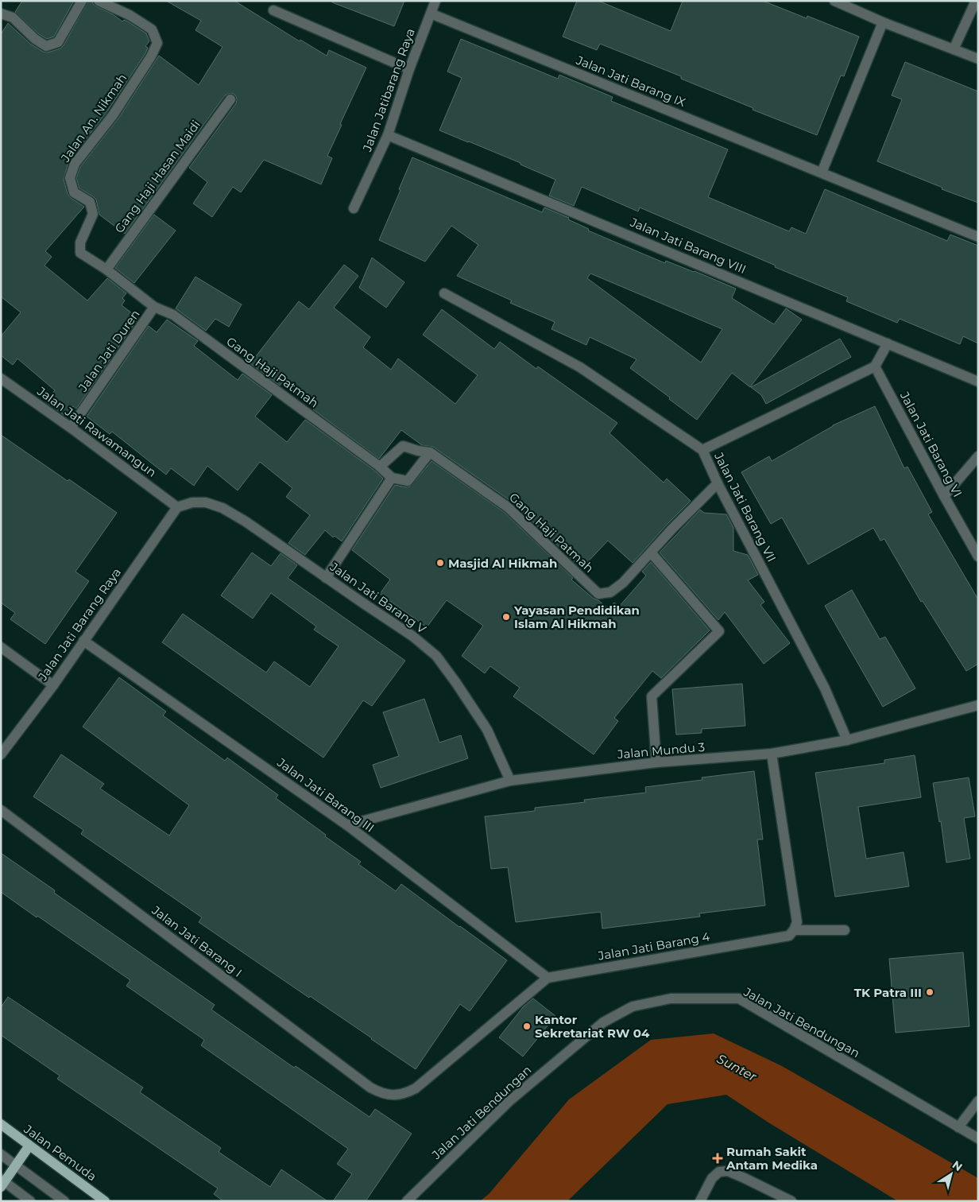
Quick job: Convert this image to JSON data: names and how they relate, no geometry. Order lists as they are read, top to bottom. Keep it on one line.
{"streets":{"main road":["Jalan Pemuda"],"street":["Jalan Jati Barang IX","Jalan Jatibarang Raya","Jalan An. Nikmah","Gang Haji Hasan Maidi","Jalan Jati Barang VIII","Jalan Jati Duren","Gang Haji Patmah","Jalan Jati Rawamangun","Jalan Jati Barang VI","Jalan Jati Barang VII","Jalan Jati Barang V","Jalan Jati Barang Raya","Jalan Mundu 3","Jalan Jati Barang III","Jalan Jati Barang I","Jalan Jati Barang 4","Jalan Jati Bendungan"]},"crossings":[["Jalan Jati Barang IX","Jalan Jatibarang Raya"],["Jalan Jatibarang Raya","Jalan Jati Barang VIII"],["Jalan An. Nikmah","Gang Haji Hasan Maidi"],["Jalan An. Nikmah","Jalan Jati Duren"],["Jalan An. Nikmah","Gang Haji Patmah"],["Jalan Jati Duren","Gang Haji Patmah"],["Jalan Jati Duren","Jalan Jati Rawamangun"],["Gang Haji Patmah","Jalan Jati Barang VII"],["Jalan Jati Rawamangun","Jalan Jati Barang V"],["Jalan Jati Rawamangun","Jalan Jati Barang Raya"],["Jalan Jati Barang VII","Jalan Mundu 3"],["Jalan Jati Barang V","Jalan Jati Barang Raya"],["Jalan Jati Barang V","Jalan Mundu 3"],["Jalan Jati Barang Raya","Jalan Jati Barang III"],["Jalan Mundu 3","Jalan Jati Barang III"],["Jalan Jati Barang III","Jalan Jati Barang I"],["Jalan Jati Barang III","Jalan Jati Barang 4"],["Jalan Jati Barang I","Jalan Jati Barang 4"]],"water":["Sunter"],"places":{"other":["Masjid Al Hikmah","Yayasan Pendidikan Islam Al Hikmah","TK Patra III","Kantor Sekretariat RW 04"],"health":["Rumah Sakit Antam Medika"]},"north":"top right"}
